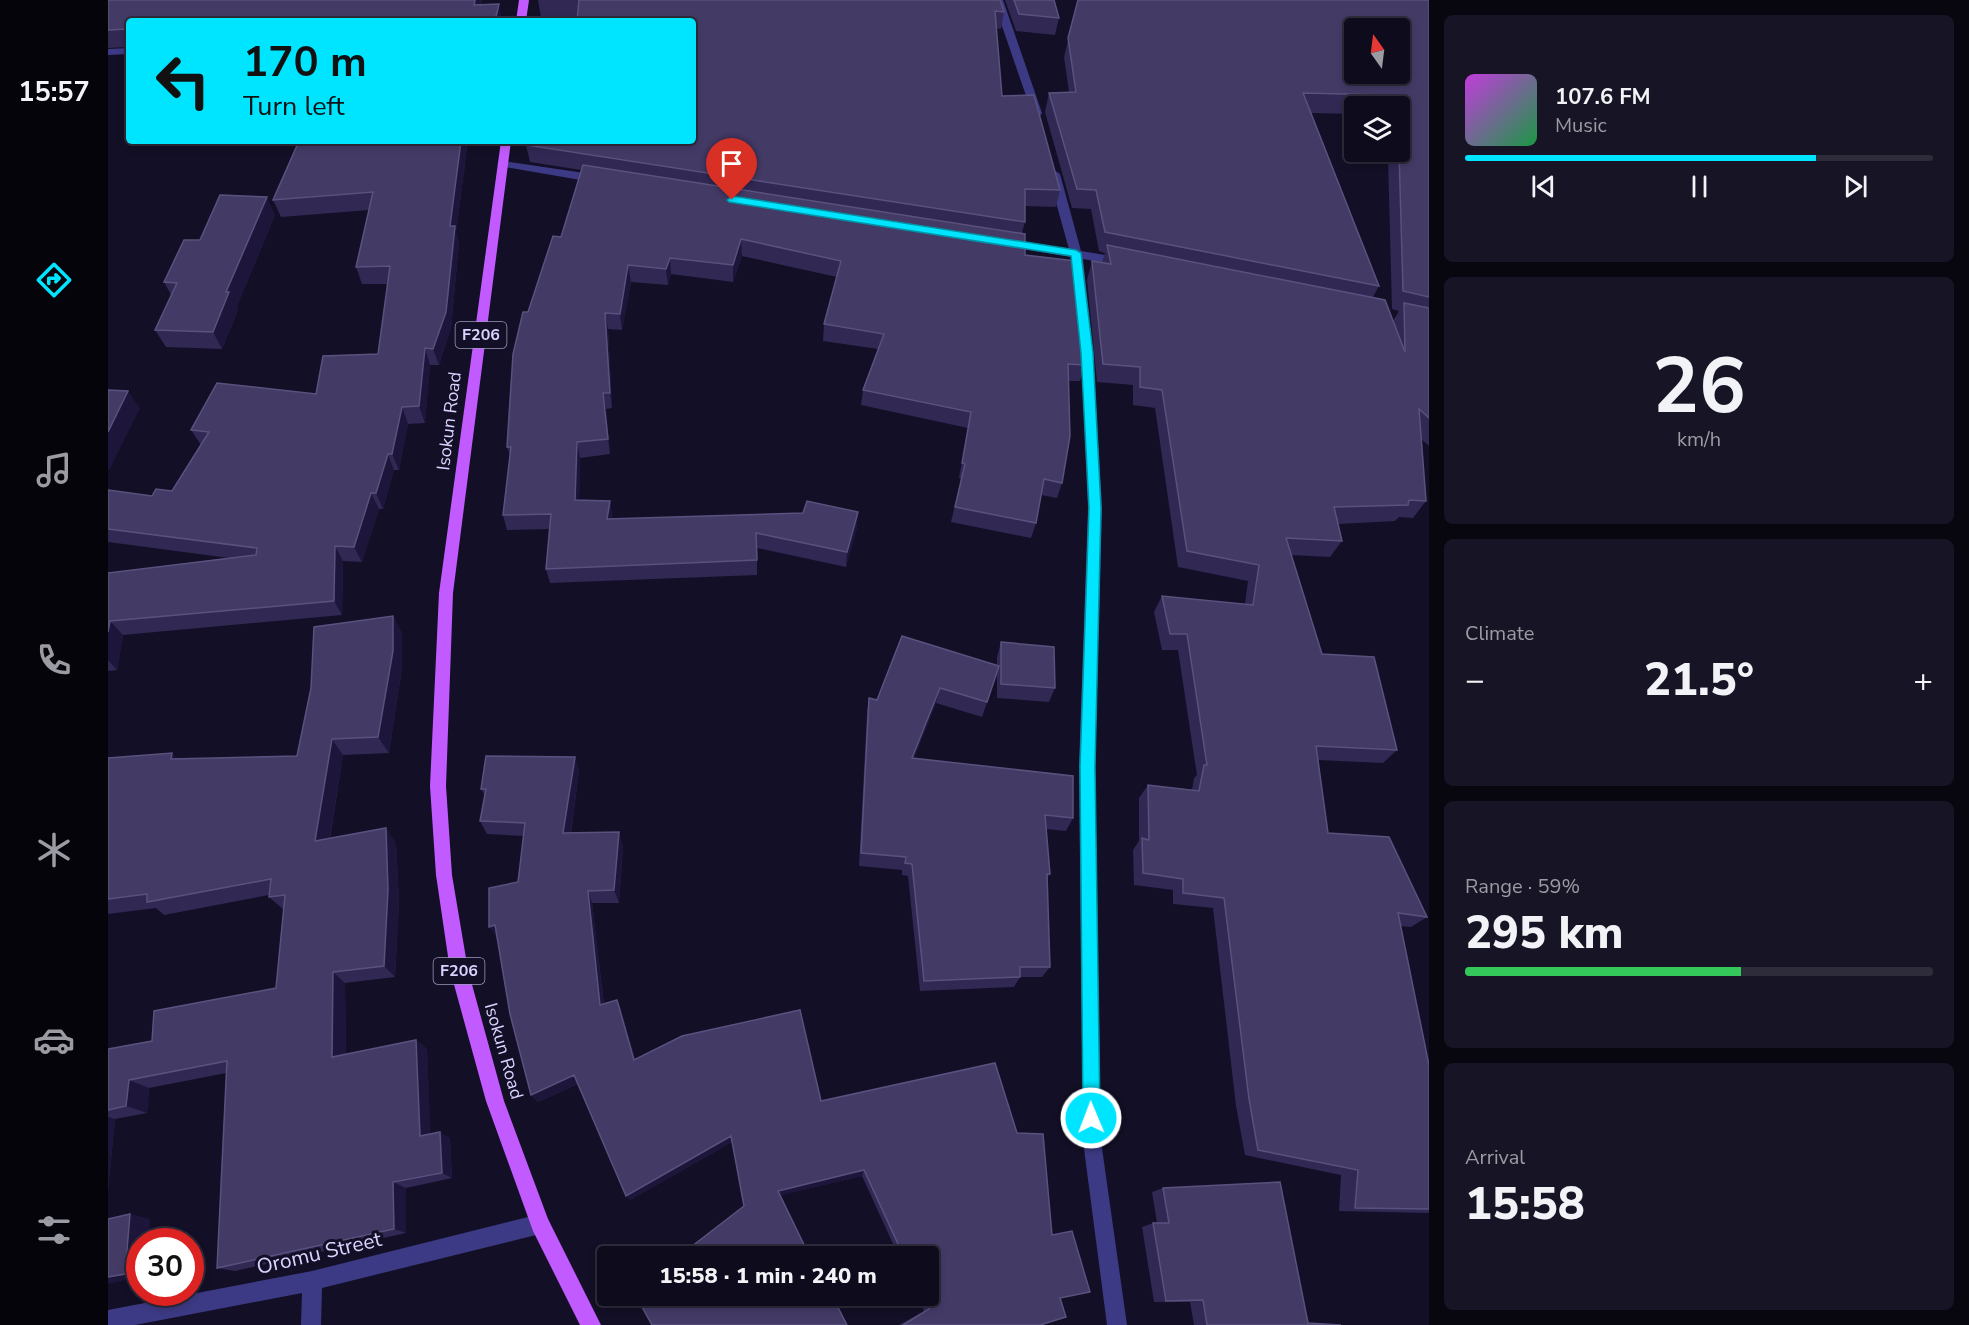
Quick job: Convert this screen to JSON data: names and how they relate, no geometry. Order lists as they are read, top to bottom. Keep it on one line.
{"streets":{"main road":["F206","Isokun Road"],"street":["Oromu Street"]},"crossings":[["Isokun Road","Oromu Street"]],"north":"top","page":{"tabs":"15:57","turn":["170 m","Turn left"],"song":["107.6 FM","Music"],"tile":[["26","km/h"],"Climate",["Range · 59%","295 km"],["Arrival","15:58"]],"heat":["−","21.5°","+"],"limit":"30","trip":"15:58 · 1 min · 240 m"}}
